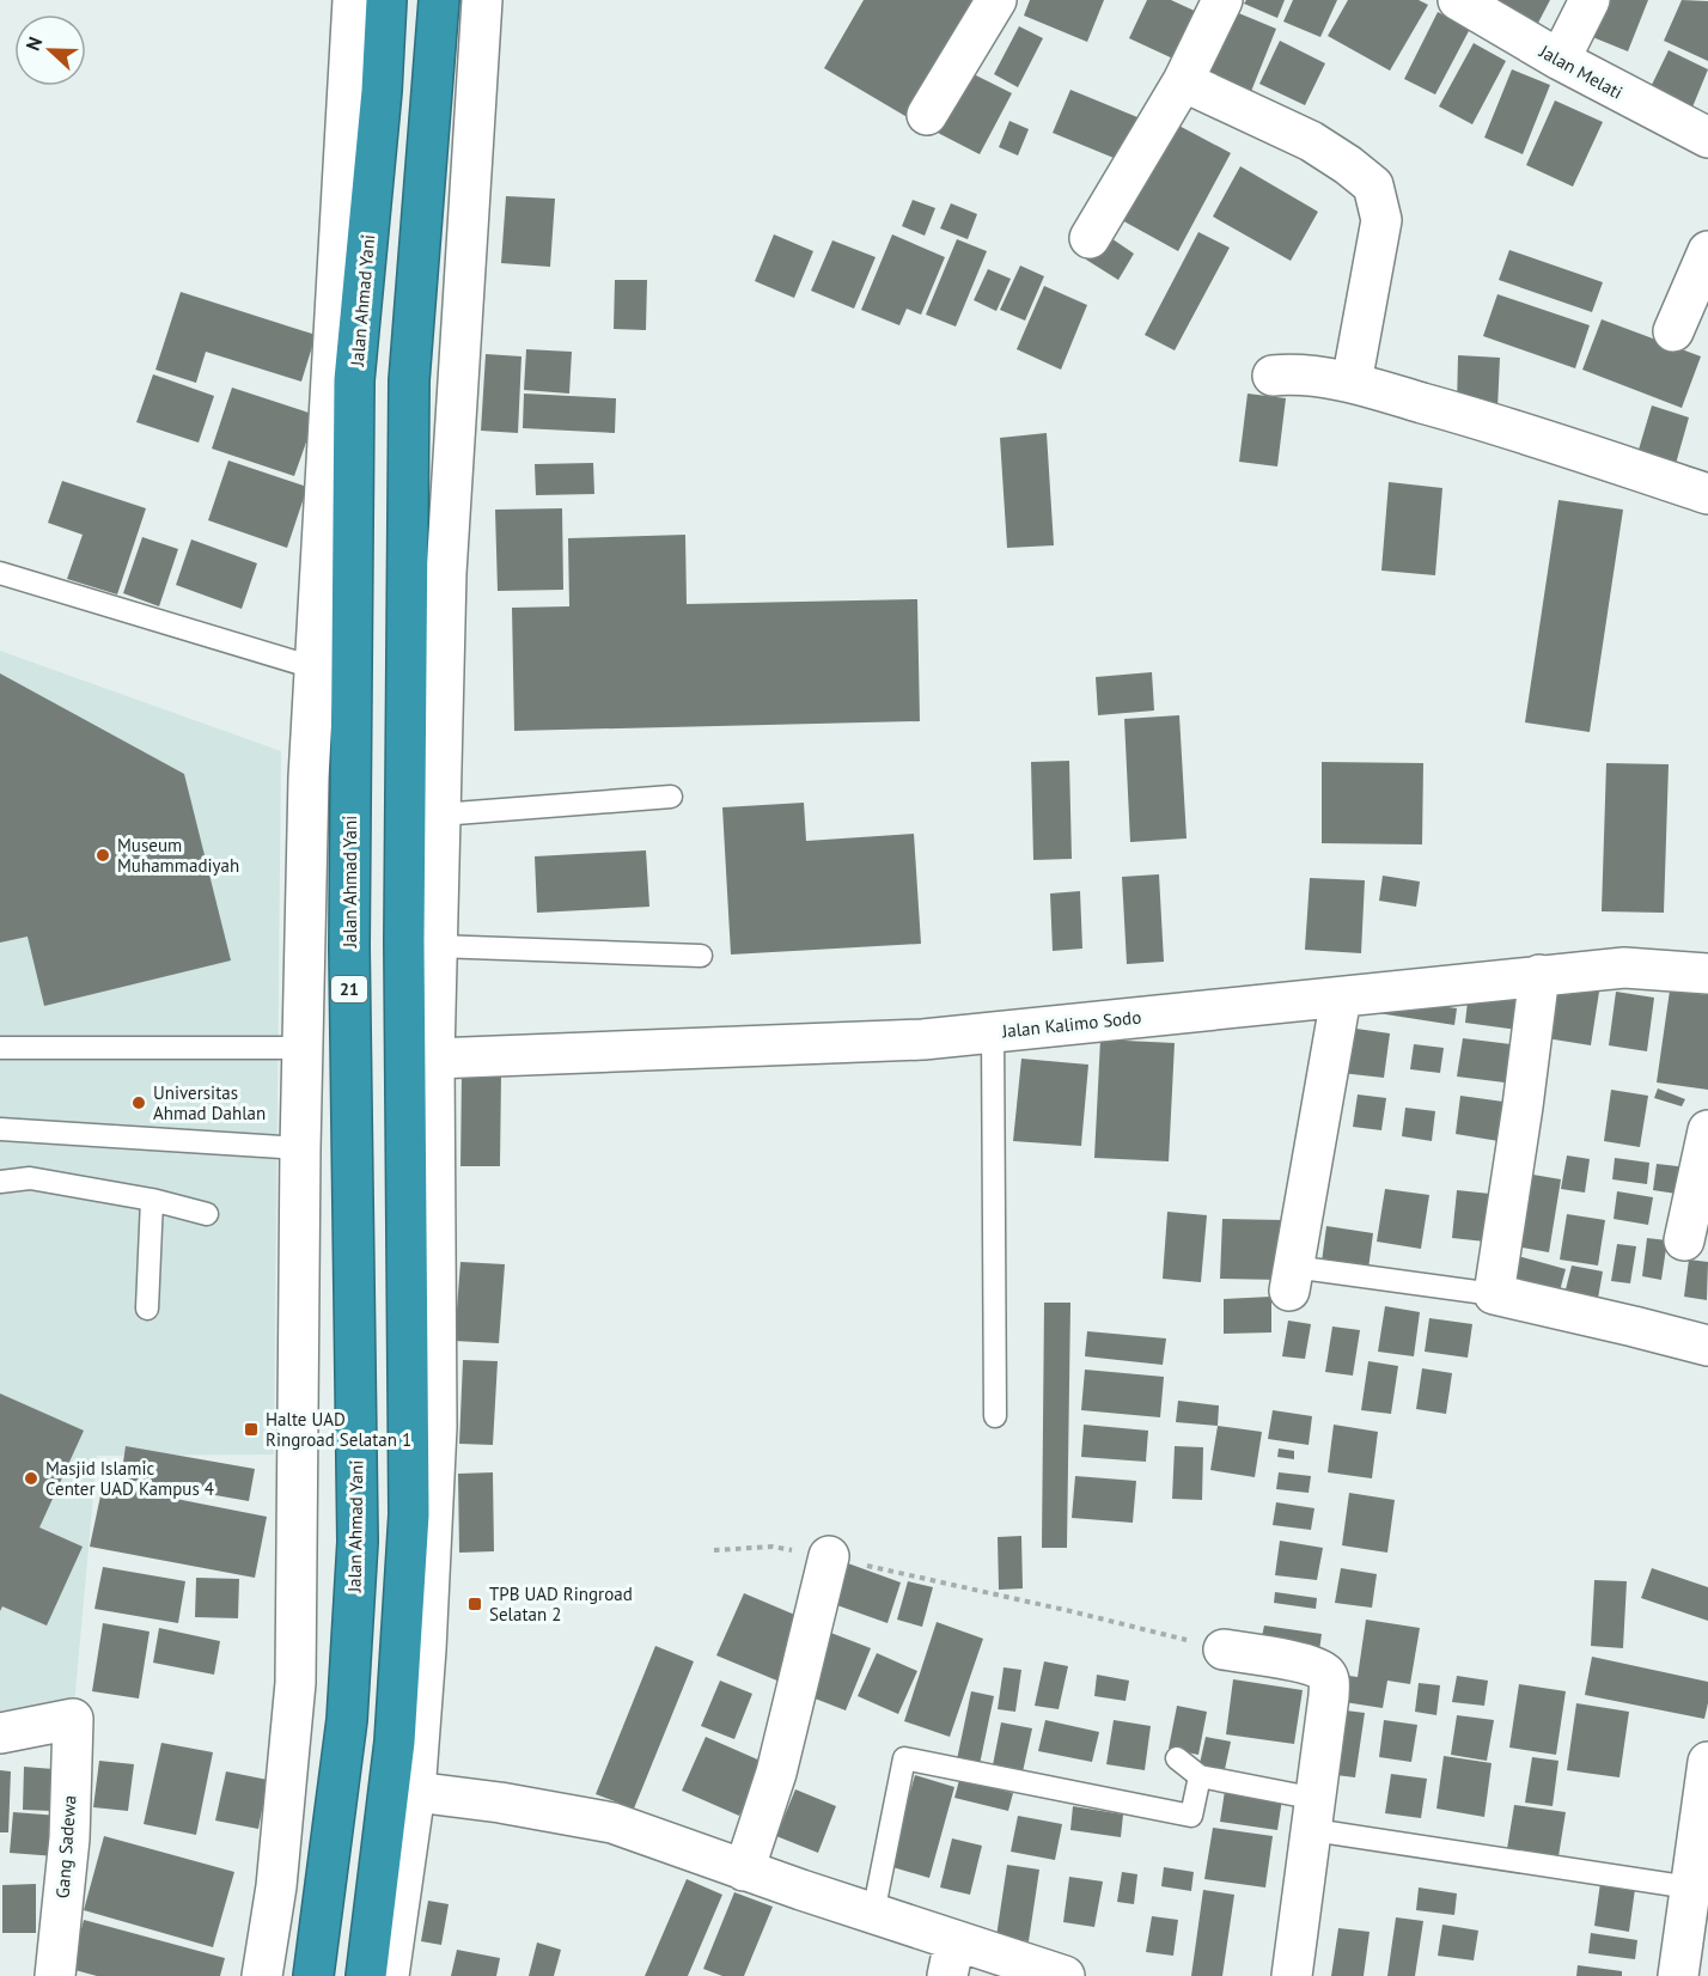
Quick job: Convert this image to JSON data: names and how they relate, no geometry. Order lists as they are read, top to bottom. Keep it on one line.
{"streets":{"highway":["Jalan Ahmad Yani","21"],"street":["Jalan Melati","Jalan Kalimo Sodo","Gang Sadewa"]},"places":{"other":["Museum Muhammadiyah","Universitas Ahmad Dahlan","Masjid Islamic Center UAD Kampus 4"],"transit":["Halte UAD Ringroad Selatan 1","TPB UAD Ringroad Selatan 2"]},"north":"left"}
